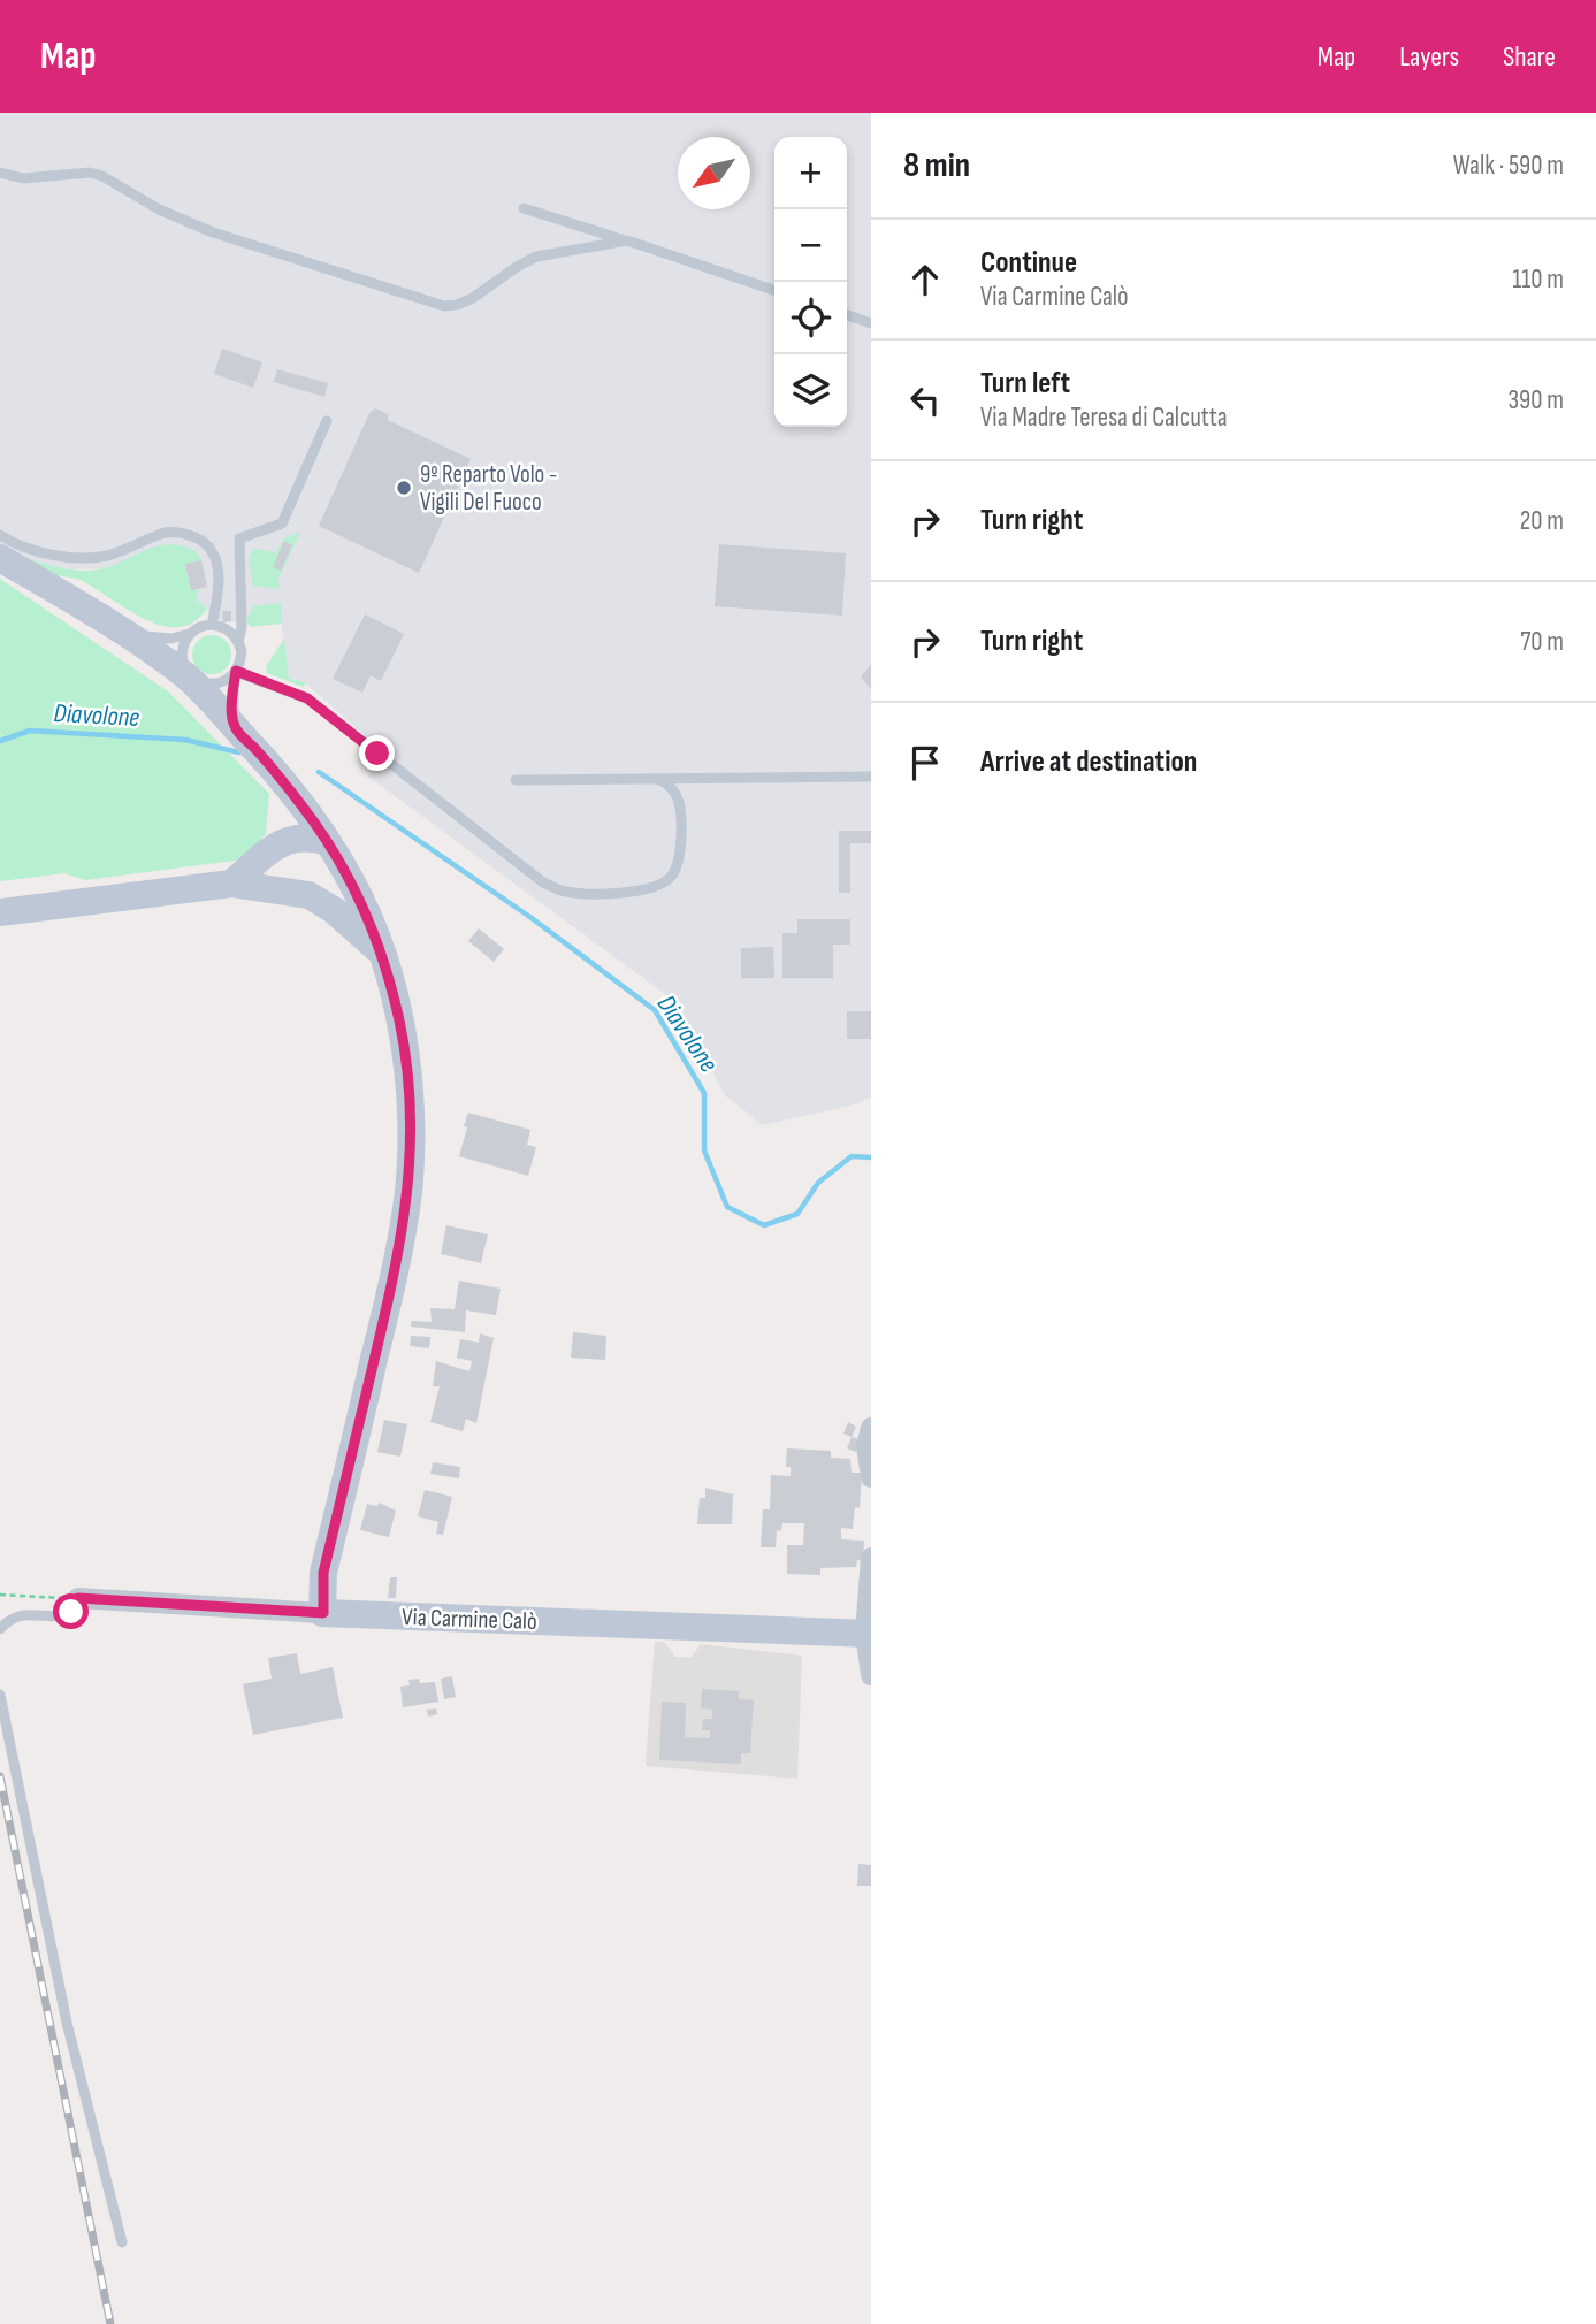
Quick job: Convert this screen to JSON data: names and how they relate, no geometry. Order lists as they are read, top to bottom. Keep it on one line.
{"streets":{"street":["Via Carmine Calò"]},"water":["Diavolone"],"places":["9º Reparto Volo - Vigili Del Fuoco"],"north":"bottom left","page":{"header":"Map","nav":["Map","Layers","Share"],"heading":["8 min","Walk · 590 m"],"map_buttons":["+","−"],"list":[["Continue","Via Carmine Calò","110 m"],["Turn left","Via Madre Teresa di Calcutta","390 m"],["Turn right","20 m"],["Turn right","70 m"],"Arrive at destination"]}}
